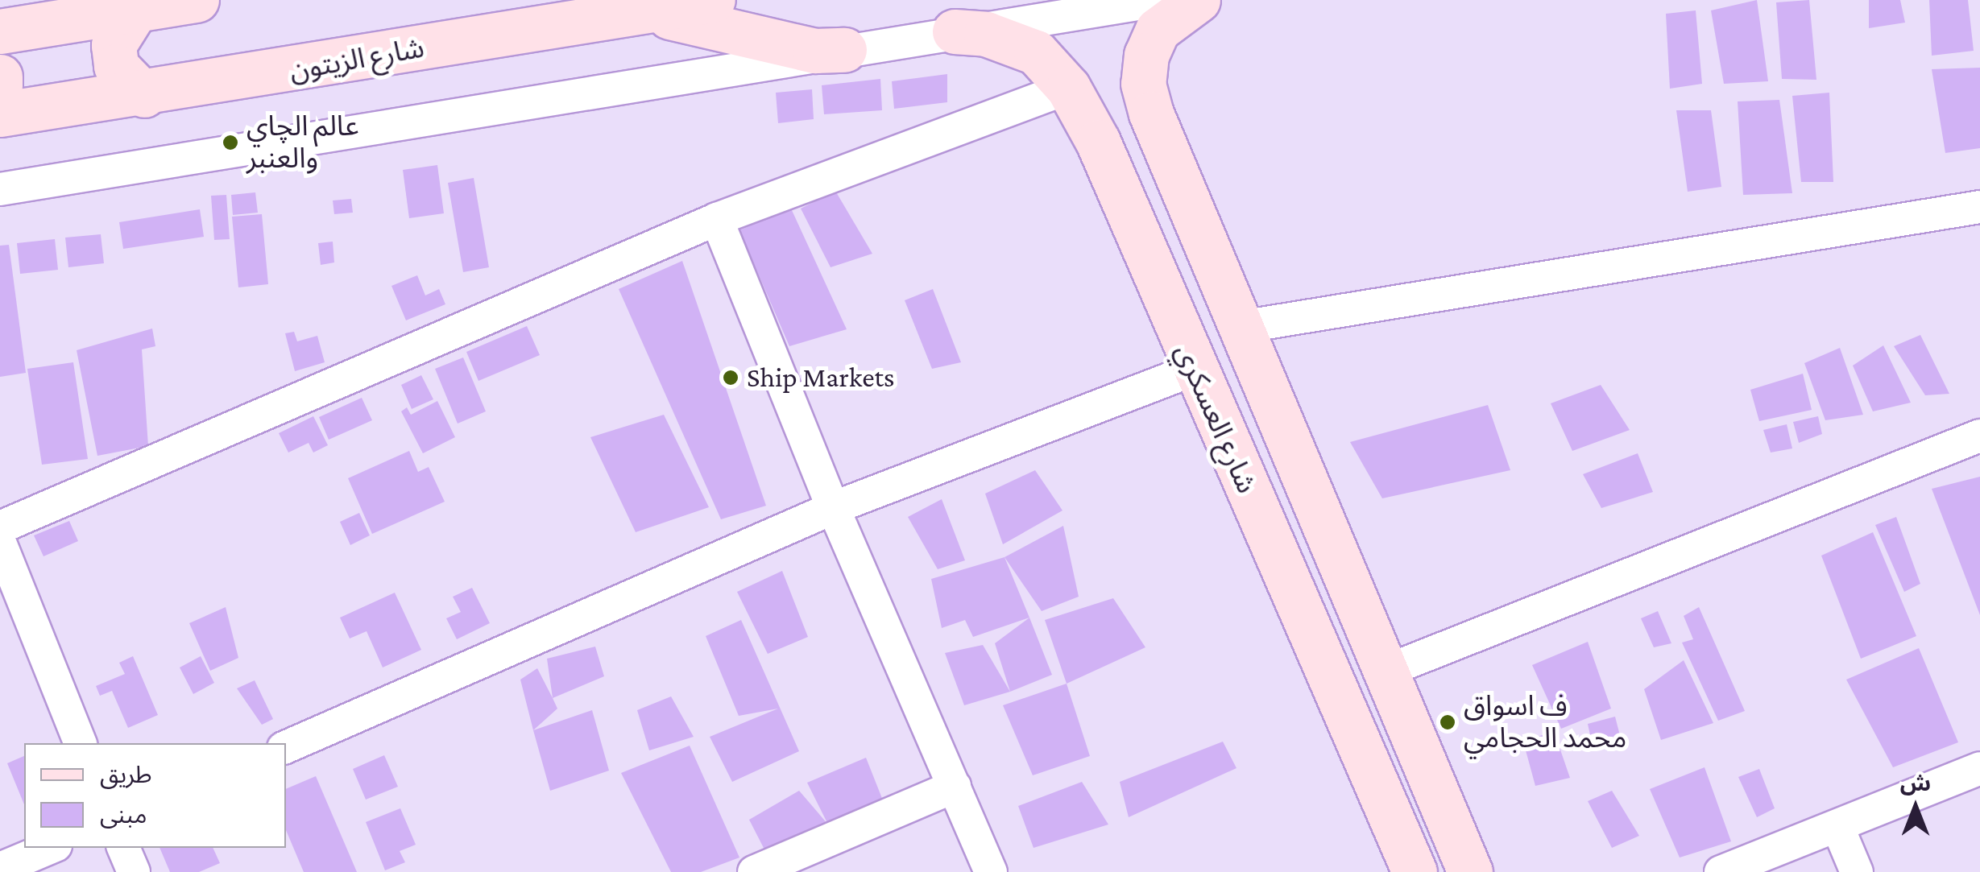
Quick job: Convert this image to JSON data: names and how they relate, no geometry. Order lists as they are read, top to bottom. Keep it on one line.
{"streets":{"main road":["شارع الزيتون","شارع العسكري"]},"places":["عالم الچاي والعنبر","Ship Markets","ف اسواق محمد الحجامي"],"legend":["طريق","مبنى"],"north":"top"}
